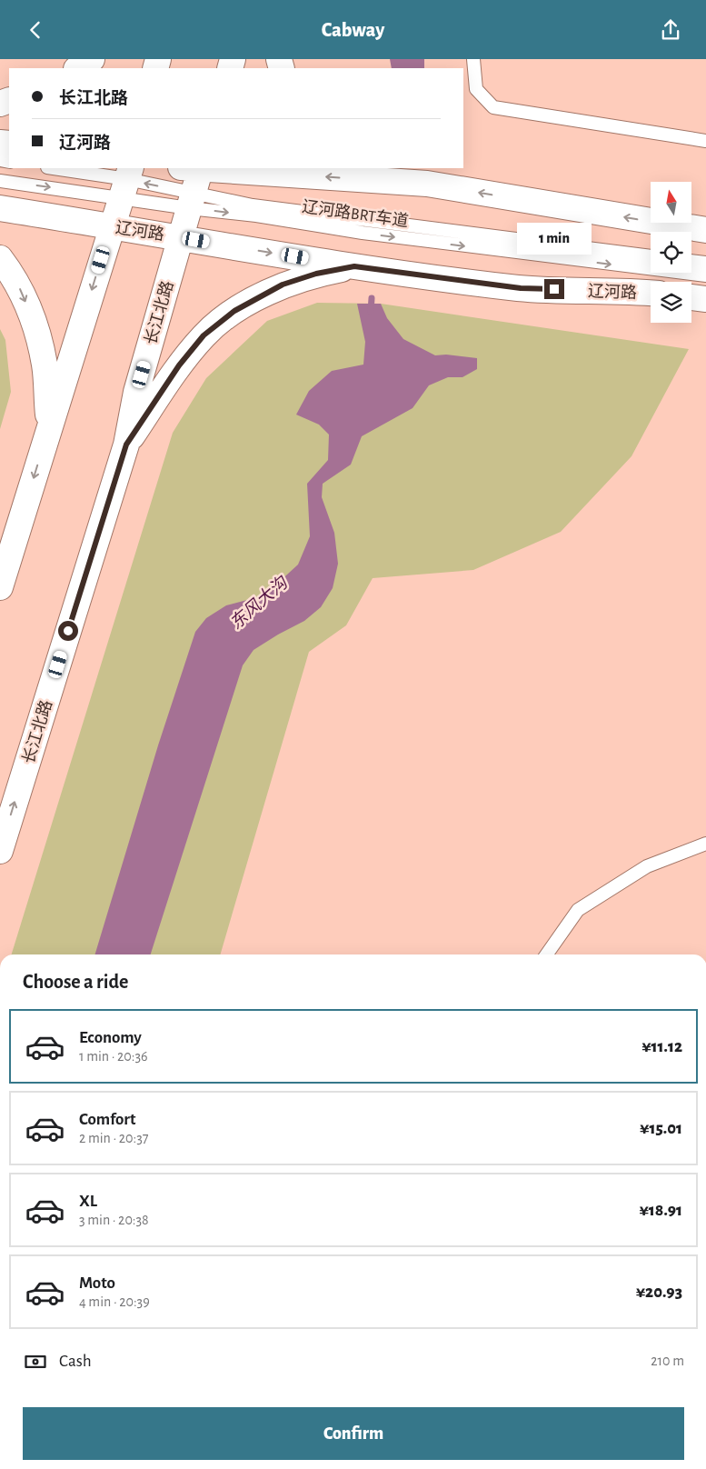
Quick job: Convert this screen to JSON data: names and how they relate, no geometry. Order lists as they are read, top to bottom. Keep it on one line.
{"streets":{"main road":["辽河路","长江北路"],"lane":["辽河路BRT车道"]},"crossings":[["辽河路BRT车道","长江北路"],["辽河路","长江北路"]],"water":["东风大沟"],"north":"top","page":{"header":"Cabway","banner":["长江北路","辽河路"],"bubble":"1 min","heading":"Choose a ride","list":[{"name":"Economy","note":"1 min · 20:36","value":"¥11.12"},{"name":"Comfort","note":"2 min · 20:37","value":"¥15.01"},{"name":"XL","note":"3 min · 20:38","value":"¥18.91"},{"name":"Moto","note":"4 min · 20:39","value":"¥20.93"}],"pay":["Cash","210 m"],"buttons":"Confirm"}}
